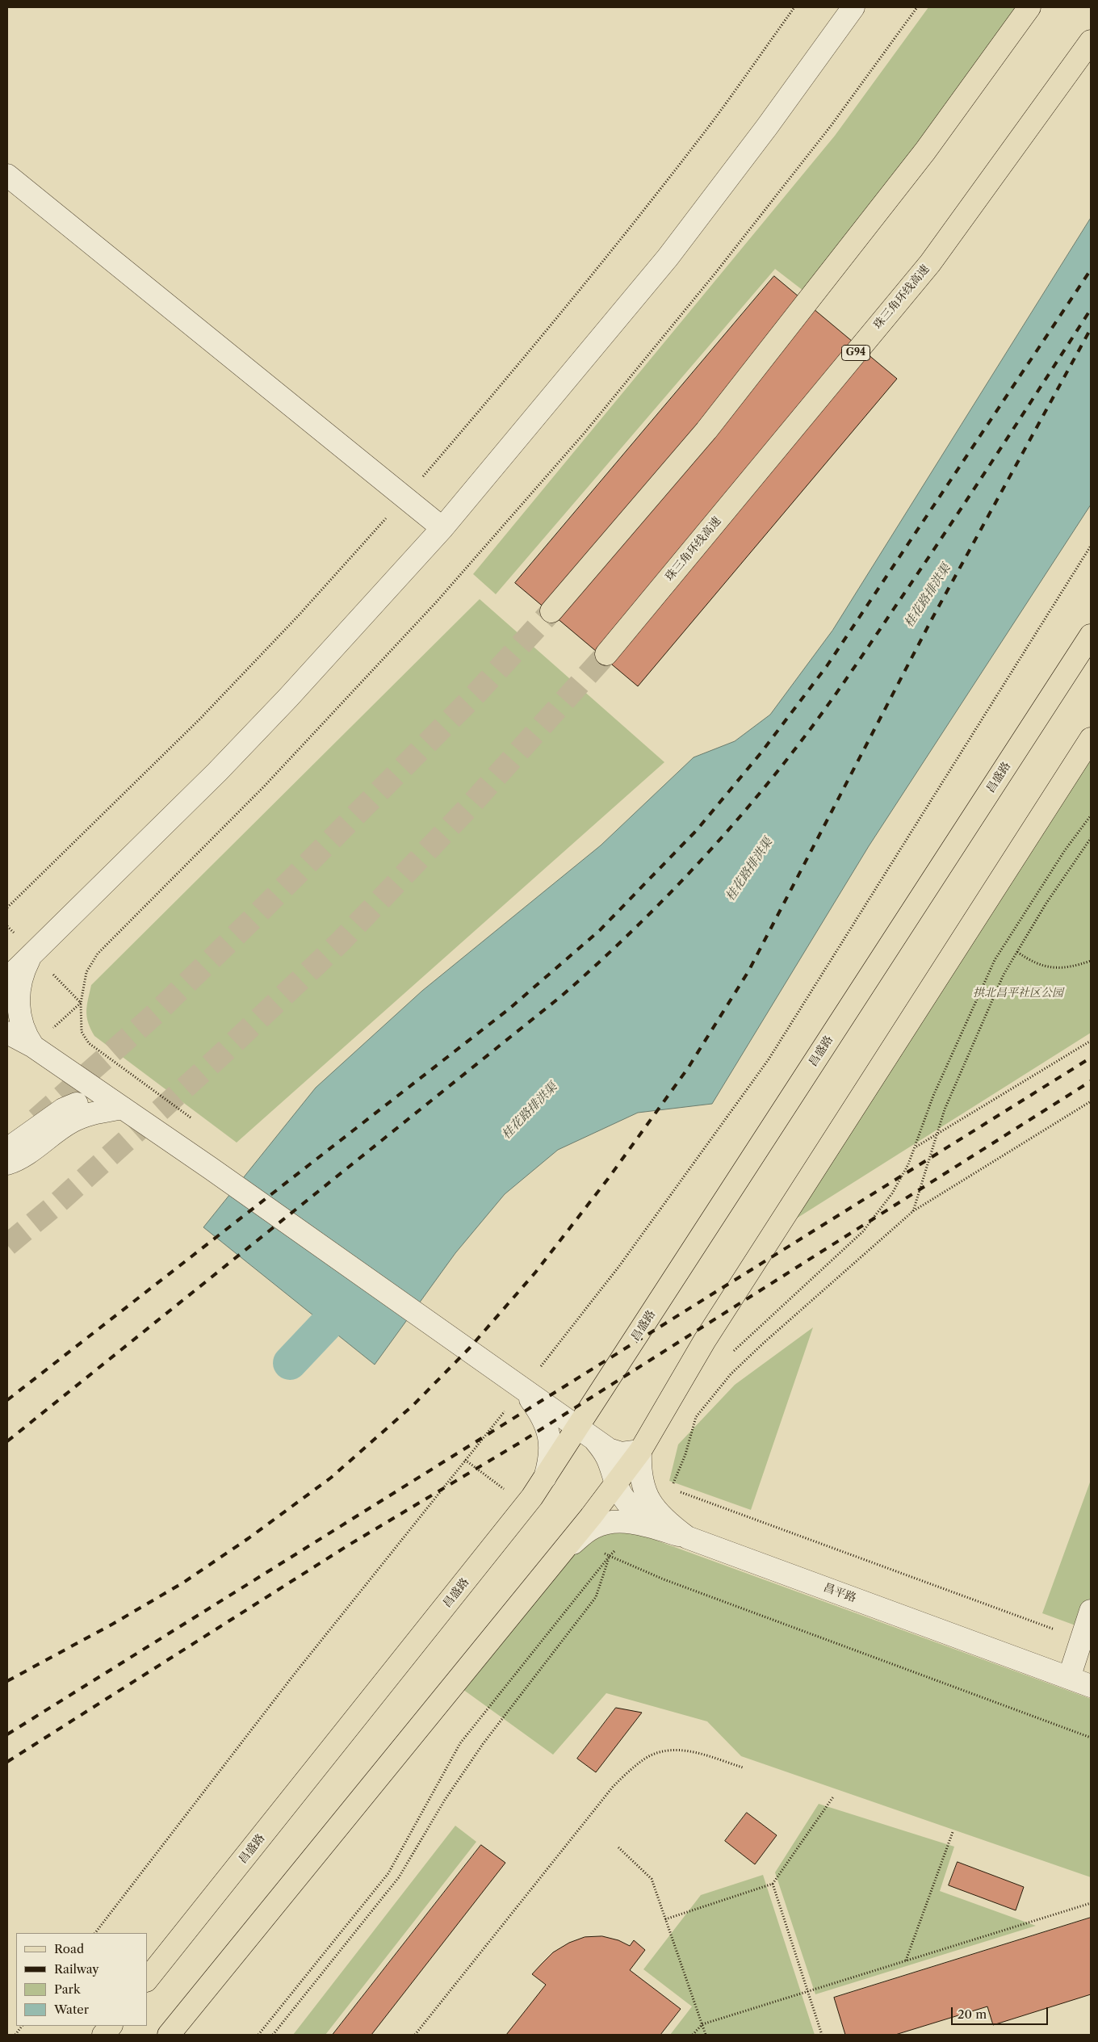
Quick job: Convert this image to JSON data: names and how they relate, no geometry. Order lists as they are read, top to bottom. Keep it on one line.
{"streets":{"main road":["珠三角环线高速","G94","昌盛路"],"street":["昌平路"]},"water":["桂花路排洪渠"],"parks":["拱北昌平社区公园"],"legend":["Road","Railway","Park","Water"],"scale_bar":"20 m"}
